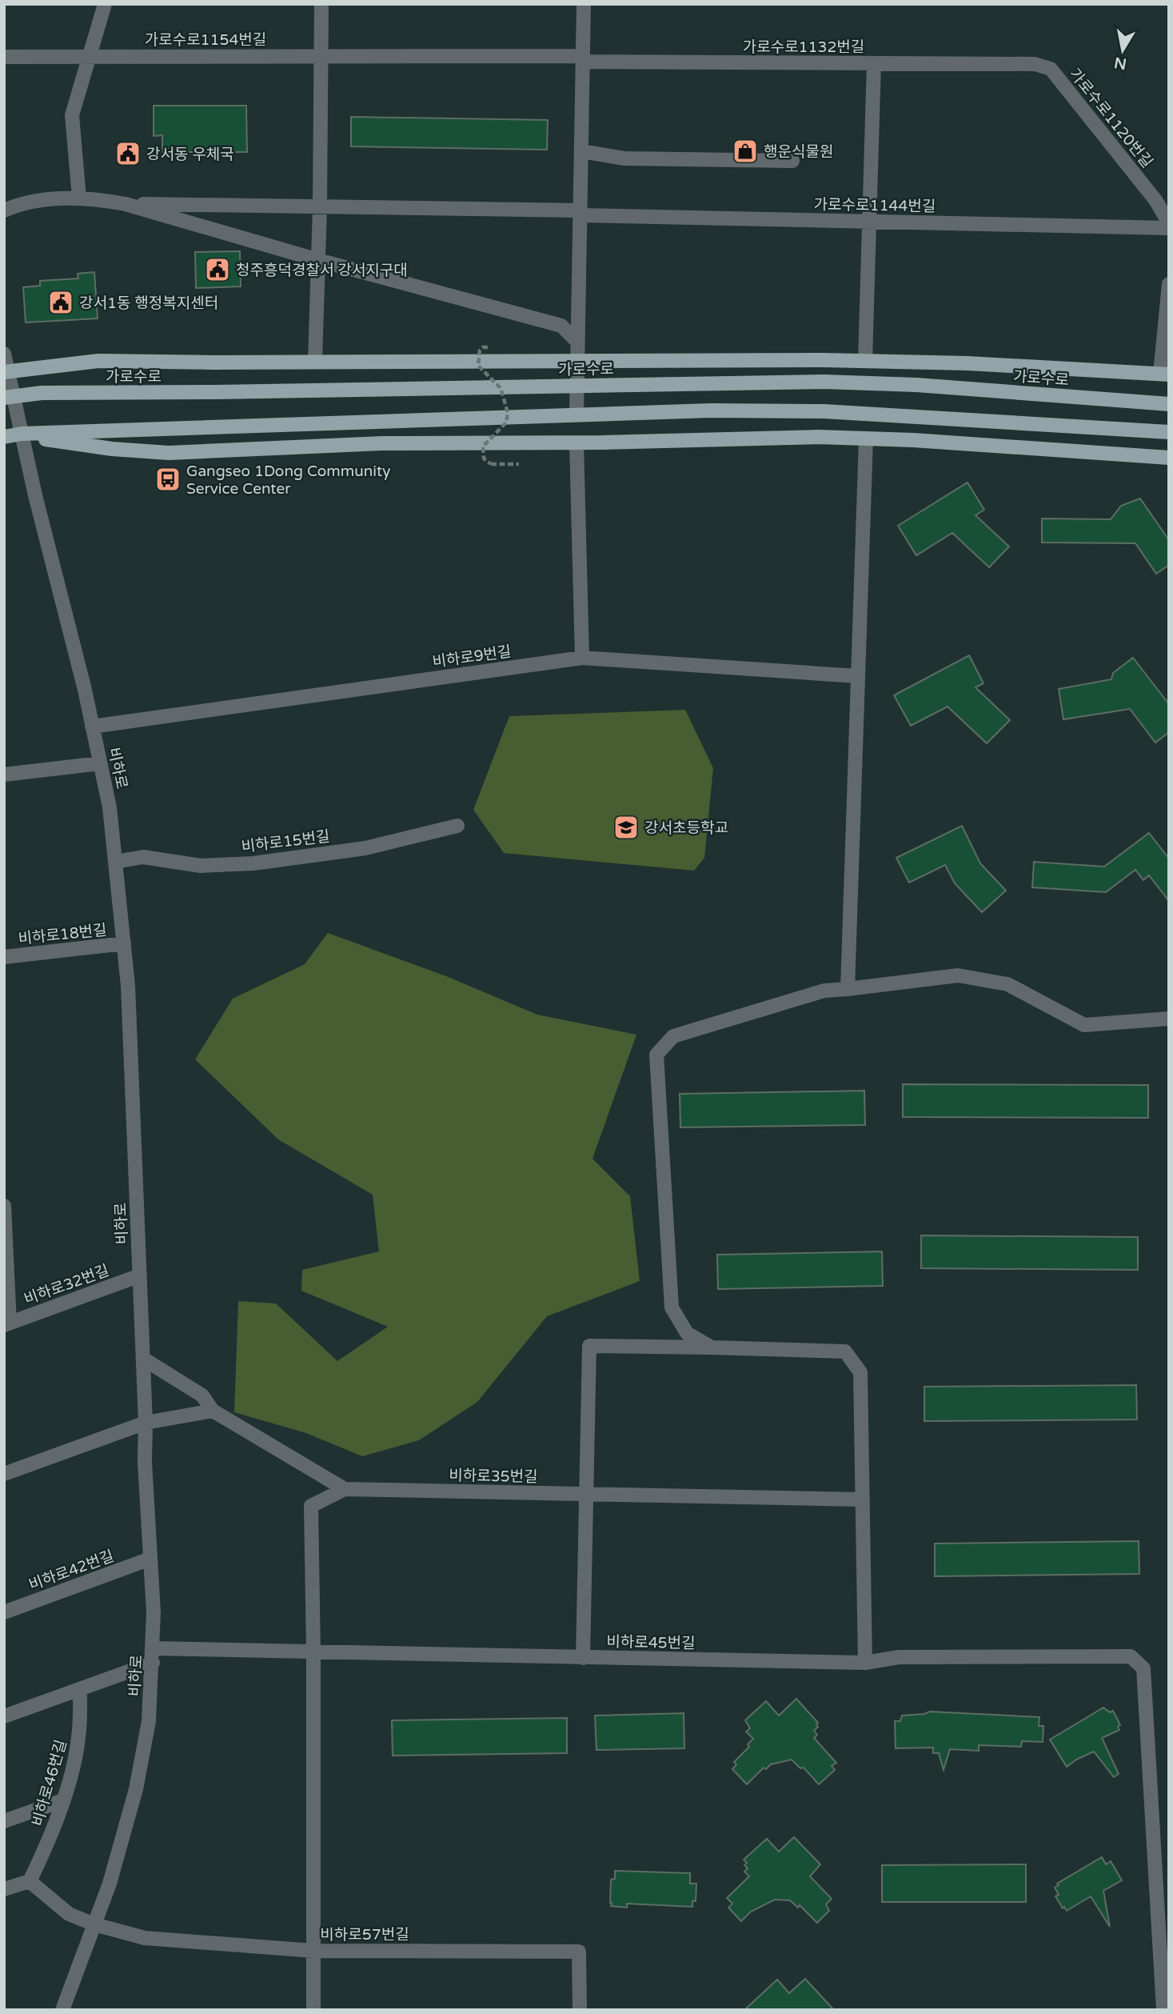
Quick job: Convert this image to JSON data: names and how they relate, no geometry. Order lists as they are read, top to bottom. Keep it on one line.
{"streets":{"main road":["가로수로"],"street":["가로수로1154번길","가로수로1132번길","가로수로1120번길","가로수로1144번길","비하로9번길","비하로","비하로15번길","비하로18번길","비하로32번길","비하로35번길","비하로42번길","비하로45번길","비하로46번길","비하로57번길"]},"crossings":[["가로수로1154번길","가로수로1132번길"],["가로수로1132번길","가로수로1120번길"],["가로수로","비하로"],["비하로9번길","비하로"],["비하로","비하로15번길"],["비하로","비하로18번길"],["비하로","비하로32번길"],["비하로","비하로35번길"],["비하로","비하로42번길"],["비하로","비하로45번길"],["비하로","비하로57번길"],["비하로46번길","비하로57번길"]],"places":{"shop":["행운식물원"],"public building":["강서동 우체국","청주흥덕경찰서 강서지구대","강서1동 행정복지센터"],"bus stop":["Gangseo 1Dong Community Service Center"],"school or university":["강서초등학교"]},"north":"bottom"}
